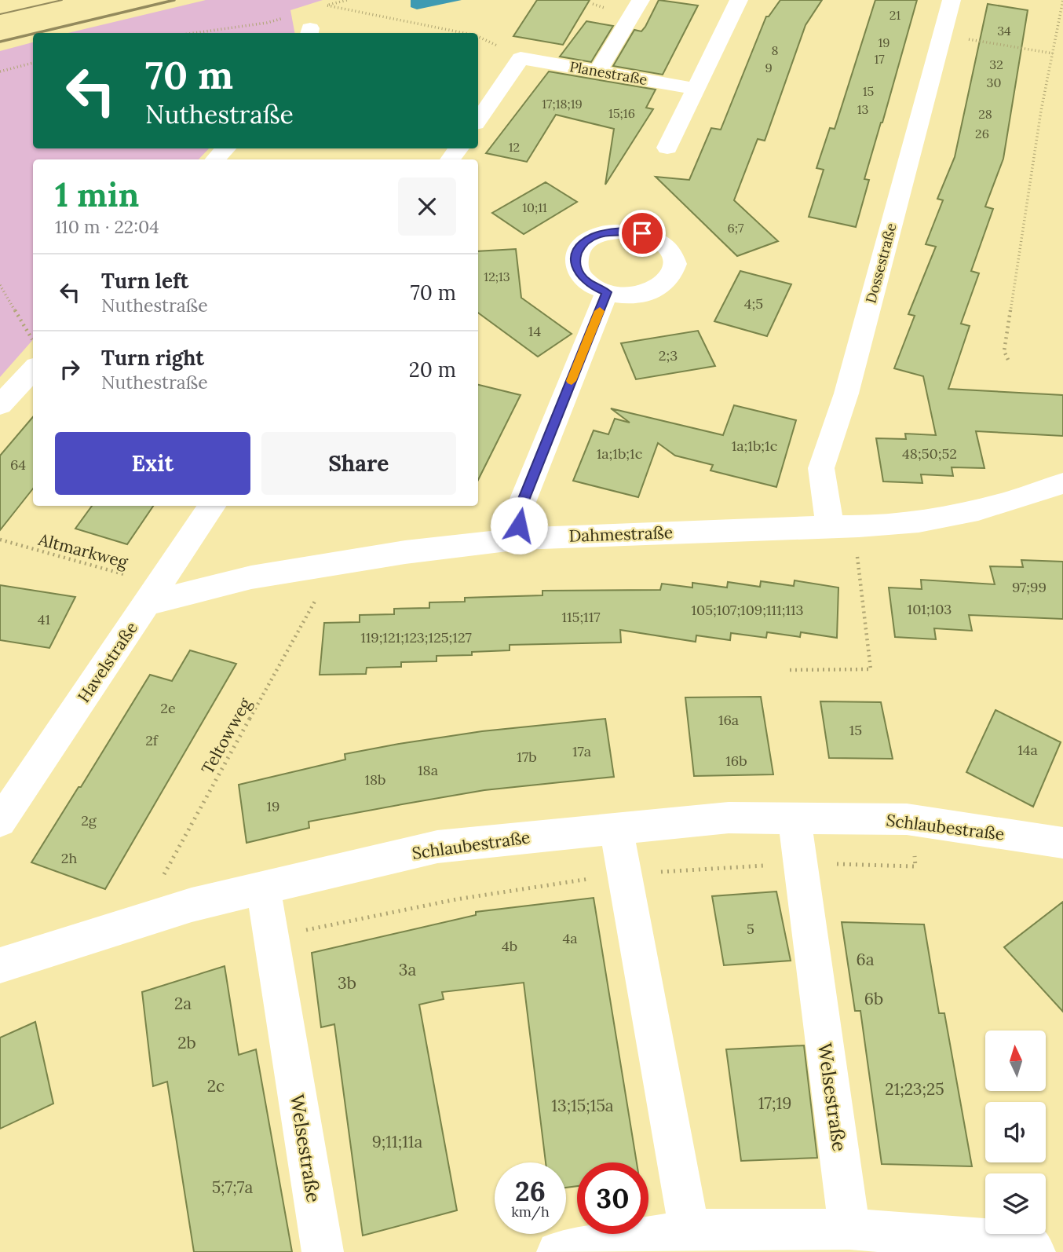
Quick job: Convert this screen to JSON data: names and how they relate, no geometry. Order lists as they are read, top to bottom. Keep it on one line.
{"streets":{"street":["Planestraße","Dossestraße","Dahmestraße","Havelstraße","Schlaubestraße","Welsestraße"],"path":["Altmarkweg","Teltowweg"]},"crossings":[["Dossestraße","Dahmestraße"],["Dahmestraße","Altmarkweg"],["Dahmestraße","Havelstraße"],["Dahmestraße","Teltowweg"],["Altmarkweg","Havelstraße"],["Teltowweg","Schlaubestraße"]],"house_numbers":["21","34","19","8","17","32","9","30","15","17;18;19","13","15;16","28","26","12","10;11","6;7","12;13","4;5","14","2;3","1a;1b;1c","1a;1b;1c","48;50;52","64","97;99","101;103","105;107;109;111;113","115;117","41","119;121;123;125;127","2e","16a","15","2f","14a","17a","17b","16b","18a","18b","19","2g","2h","5","4a","4b","6a","3a","3b","6b","2a","2b","2c","21;23;25","17;19","13;15;15a","9;11;11a","5;7;7a"],"north":"top","page":{"turn":["70 m","Nuthestraße"],"heading":["1 min","110 m · 22:04"],"list":[{"name":"Turn left","note":"Nuthestraße","value":"70 m"},{"name":"Turn right","note":"Nuthestraße","value":"20 m"}],"buttons":["Exit","Share"],"speed":"26 km/h","limit":"30"}}
